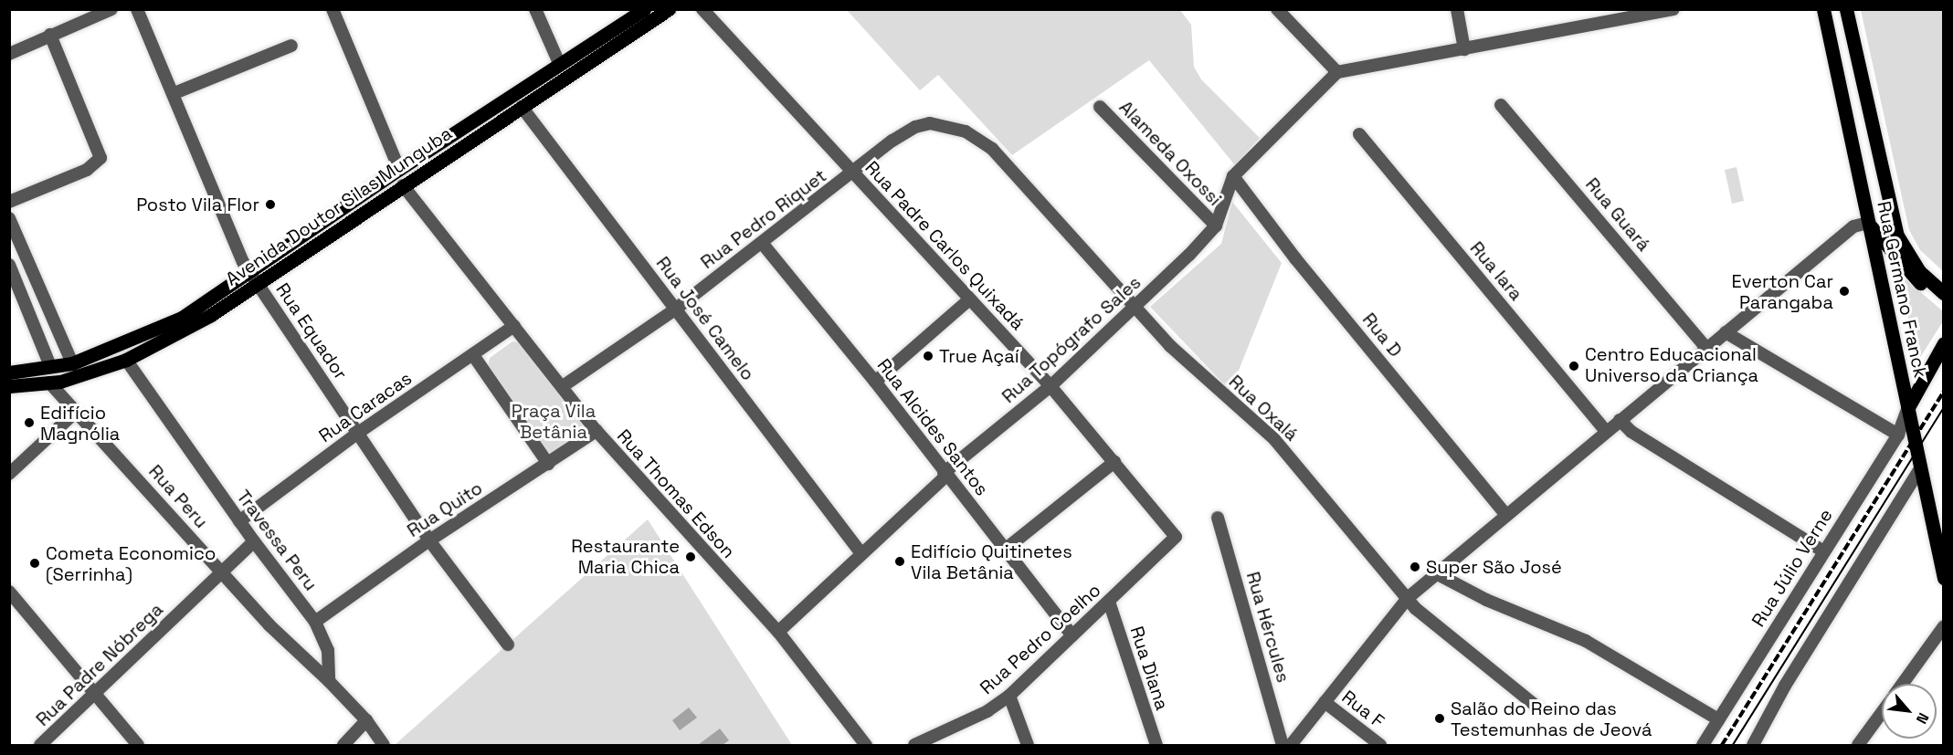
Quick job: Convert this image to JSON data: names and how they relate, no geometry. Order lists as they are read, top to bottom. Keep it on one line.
{"streets":{"main road":["Avenida Doutor Silas Munguba","Rua Germano Franck"],"street":["Alameda Oxossi","Rua Guará","Rua Pedro Riquet","Rua Padre Carlos Quixadá","Rua Iara","Rua José Camelo","Rua Equador","Rua D","Rua Topógrafo Sales","Rua Caracas","Rua Oxalá","Rua Alcides Santos","Rua Thomas Edson","Rua Peru","Rua Quito","Travessa Peru","Rua Júlio Verne","Rua Hércules","Rua Pedro Coelho","Rua Padre Nóbrega","Rua Diana","Rua F"]},"crossings":[["Alameda Oxossi","Rua Topógrafo Sales"],["Avenida Doutor Silas Munguba","Rua José Camelo"],["Avenida Doutor Silas Munguba","Rua Equador"],["Avenida Doutor Silas Munguba","Rua Thomas Edson"],["Avenida Doutor Silas Munguba","Rua Peru"],["Avenida Doutor Silas Munguba","Travessa Peru"],["Rua Pedro Riquet","Rua Padre Carlos Quixadá"],["Rua Pedro Riquet","Rua José Camelo"],["Rua Pedro Riquet","Rua Oxalá"],["Rua Pedro Riquet","Rua Alcides Santos"],["Rua Pedro Riquet","Rua Thomas Edson"],["Rua Padre Carlos Quixadá","Rua Topógrafo Sales"],["Rua Padre Carlos Quixadá","Rua Pedro Coelho"],["Rua Germano Franck","Rua Júlio Verne"],["Rua José Camelo","Rua Topógrafo Sales"],["Rua Equador","Rua Caracas"],["Rua Equador","Rua Quito"],["Rua Topógrafo Sales","Rua Oxalá"],["Rua Topógrafo Sales","Rua Alcides Santos"],["Rua Topógrafo Sales","Rua Thomas Edson"],["Rua Caracas","Rua Thomas Edson"],["Rua Caracas","Travessa Peru"],["Rua Alcides Santos","Rua Pedro Coelho"],["Rua Thomas Edson","Rua Quito"],["Rua Peru","Travessa Peru"],["Rua Peru","Rua Padre Nóbrega"],["Rua Quito","Travessa Peru"],["Travessa Peru","Rua Padre Nóbrega"],["Rua Pedro Coelho","Rua Diana"]],"parks":["Praça Vila Betânia"],"places":["Posto Vila Flor","Everton Car Parangaba","True Açaí","Centro Educacional Universo da Criança","Edifício Magnólia","Restaurante Maria Chica","Edifício Quitinetes Vila Betânia","Cometa Economico (Serrinha)","Super São José","Salão do Reino das Testemunhas de Jeová"],"north":"bottom right"}
